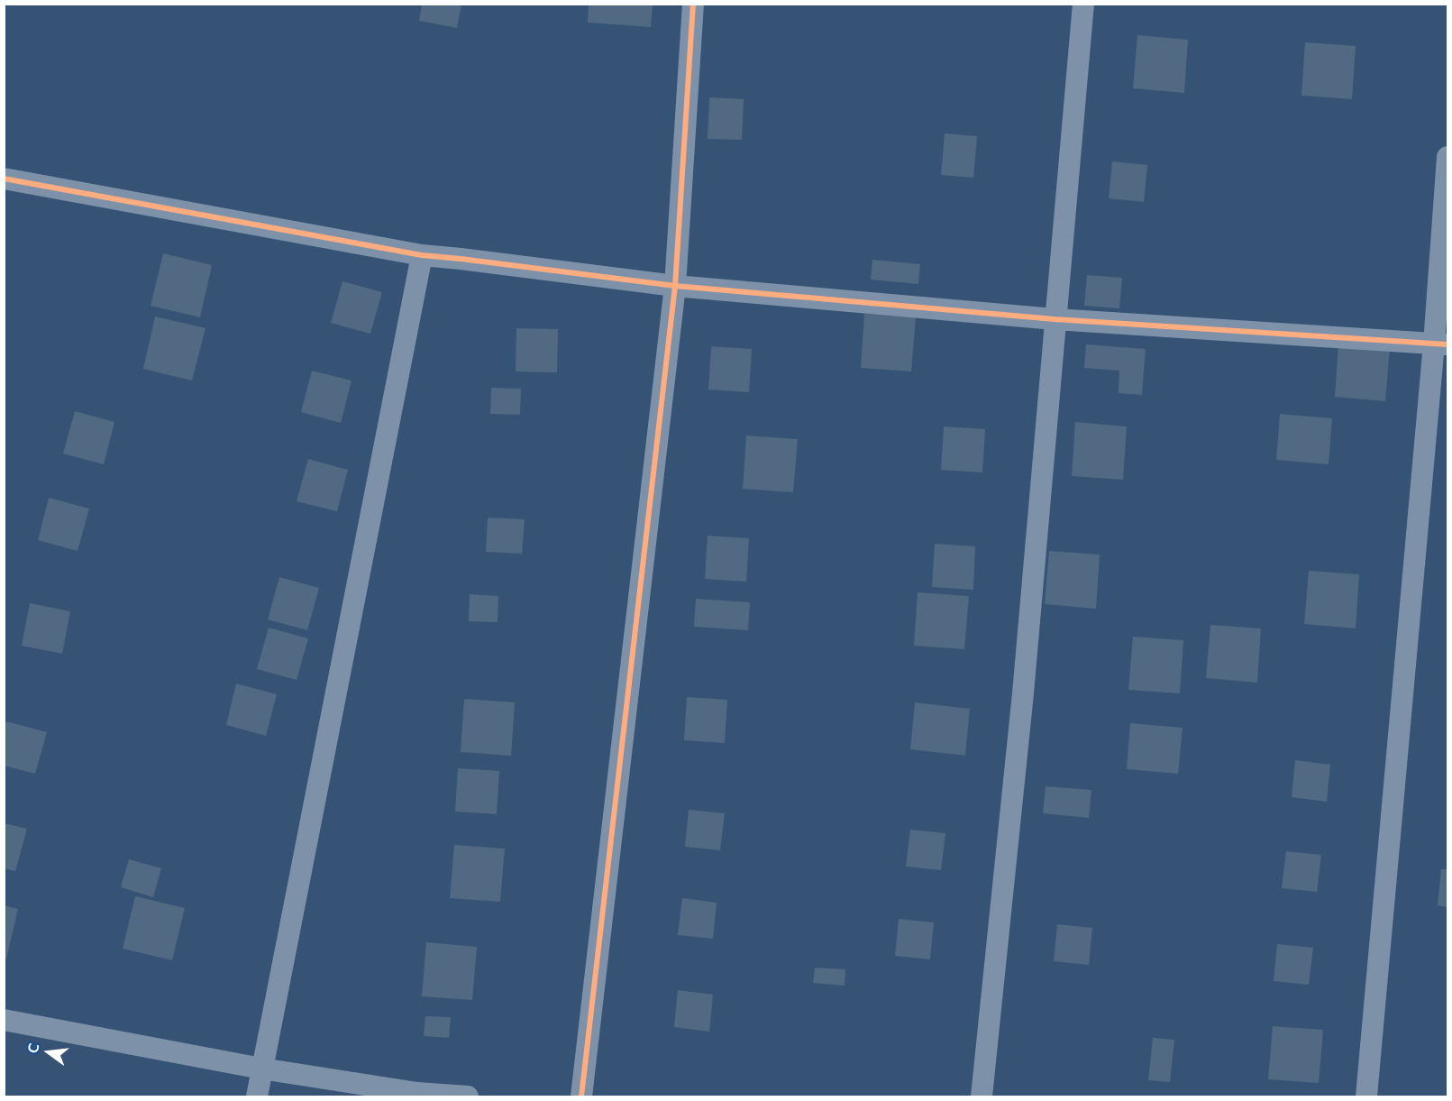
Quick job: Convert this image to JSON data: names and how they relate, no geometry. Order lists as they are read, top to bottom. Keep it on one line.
{"north":"left"}
